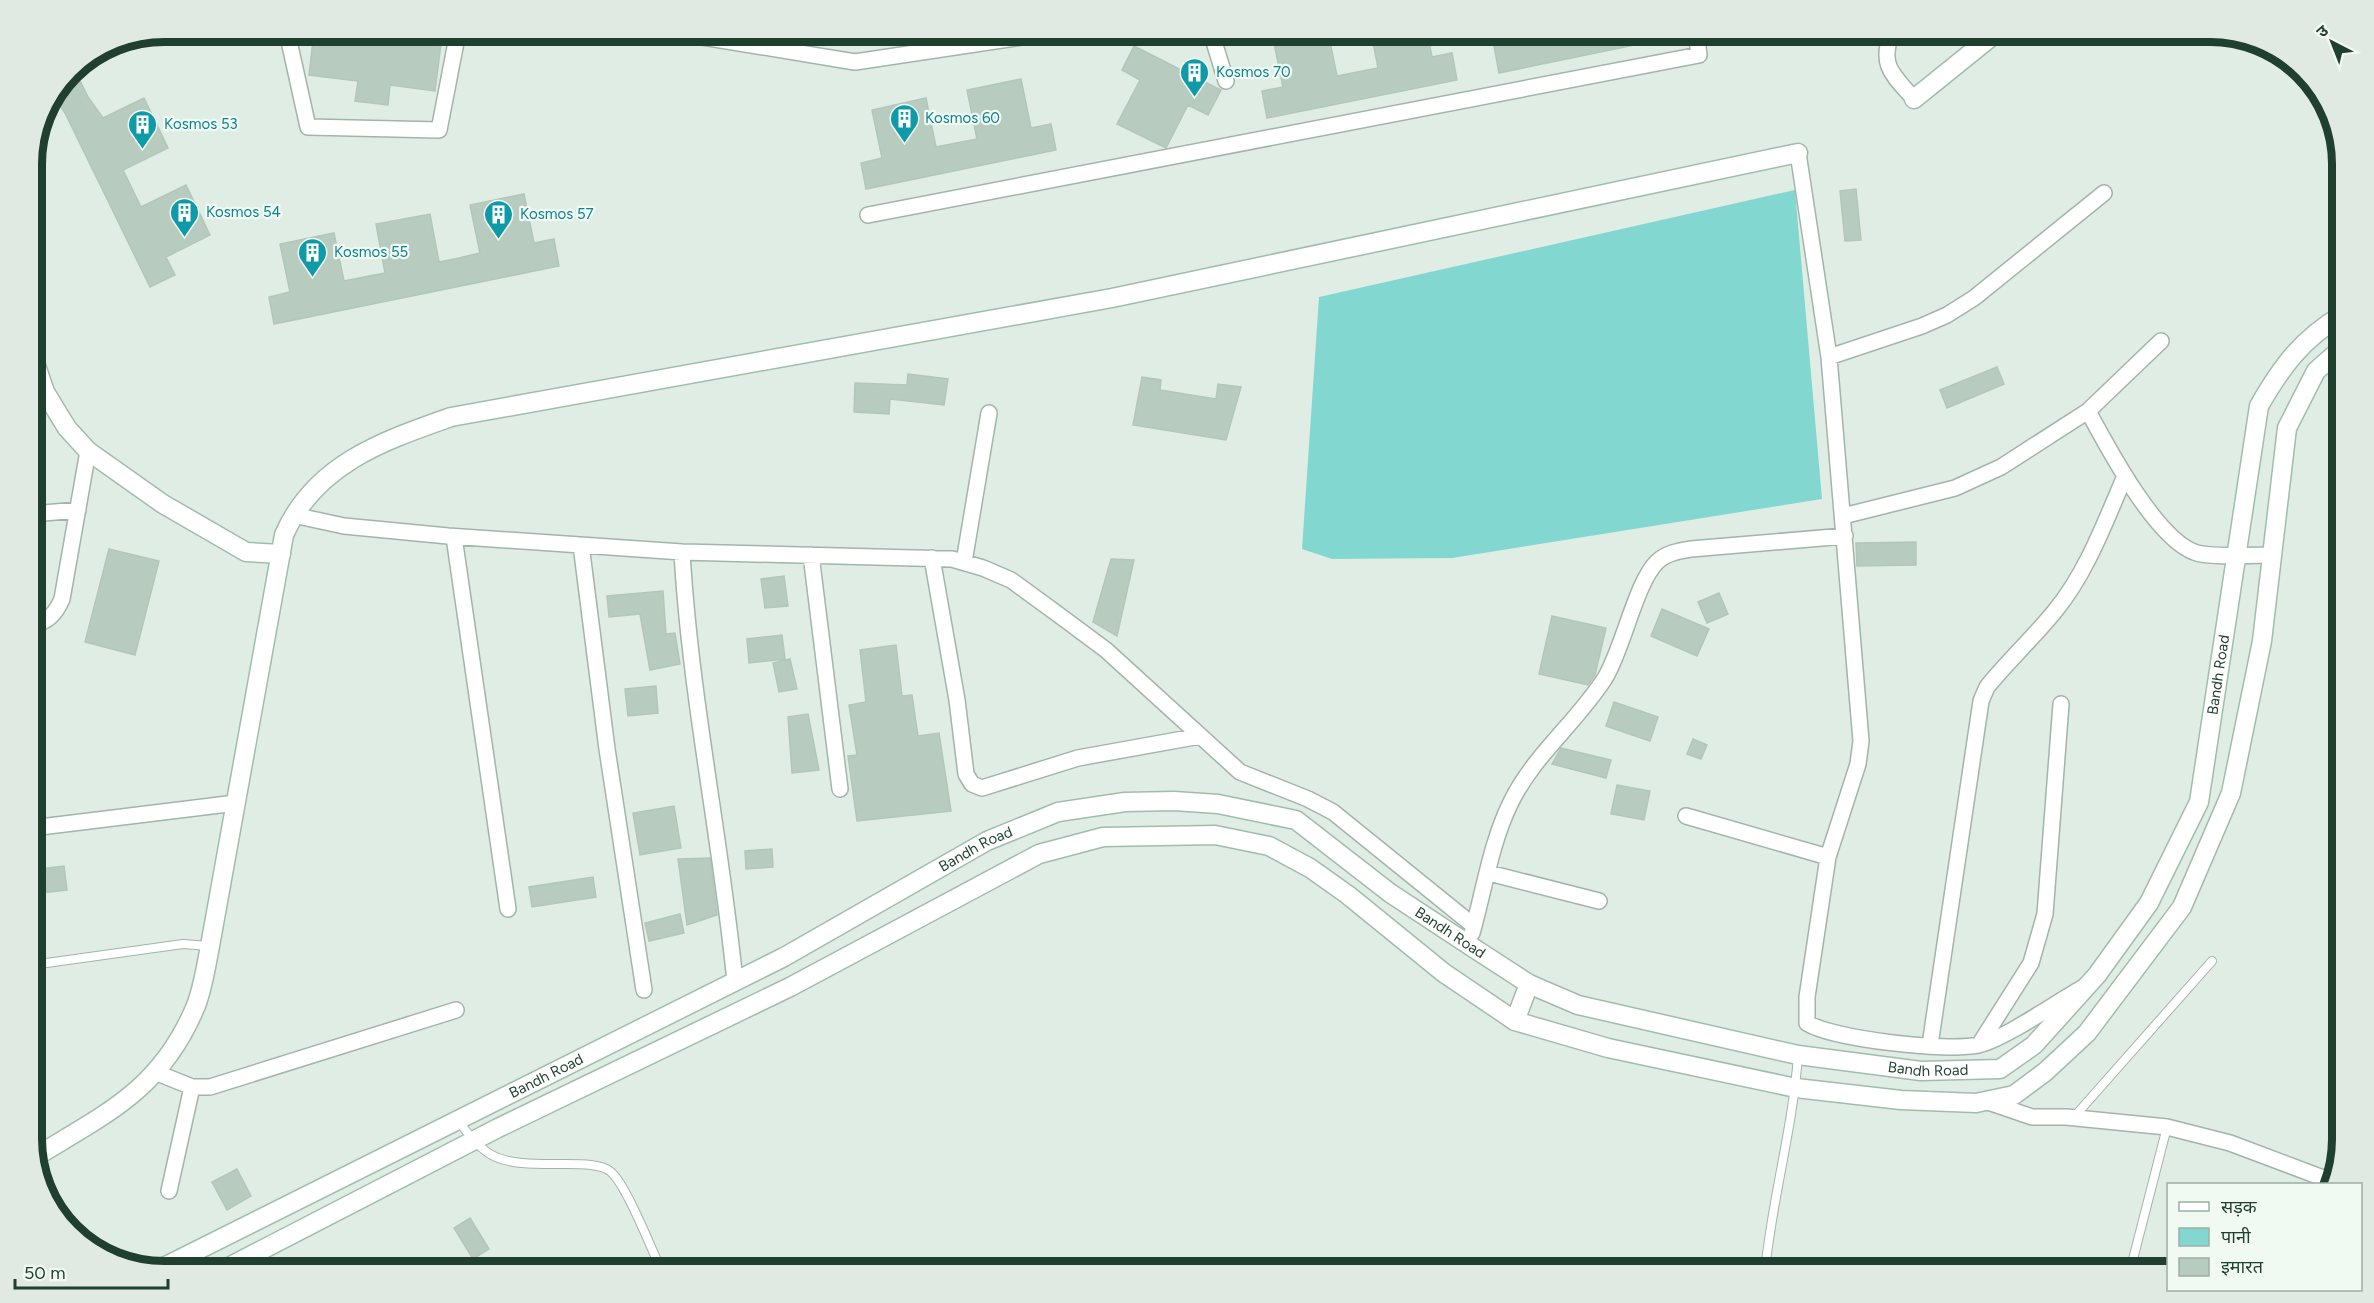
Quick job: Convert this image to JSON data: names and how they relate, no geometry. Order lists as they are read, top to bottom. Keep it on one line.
{"streets":{"main road":["Bandh Road"]},"places":{"building":["Kosmos 70","Kosmos 60","Kosmos 53","Kosmos 54","Kosmos 57","Kosmos 55"]},"legend":["सड़क","पानी","इमारत"],"scale_bar":"50 m","north":"top left"}
